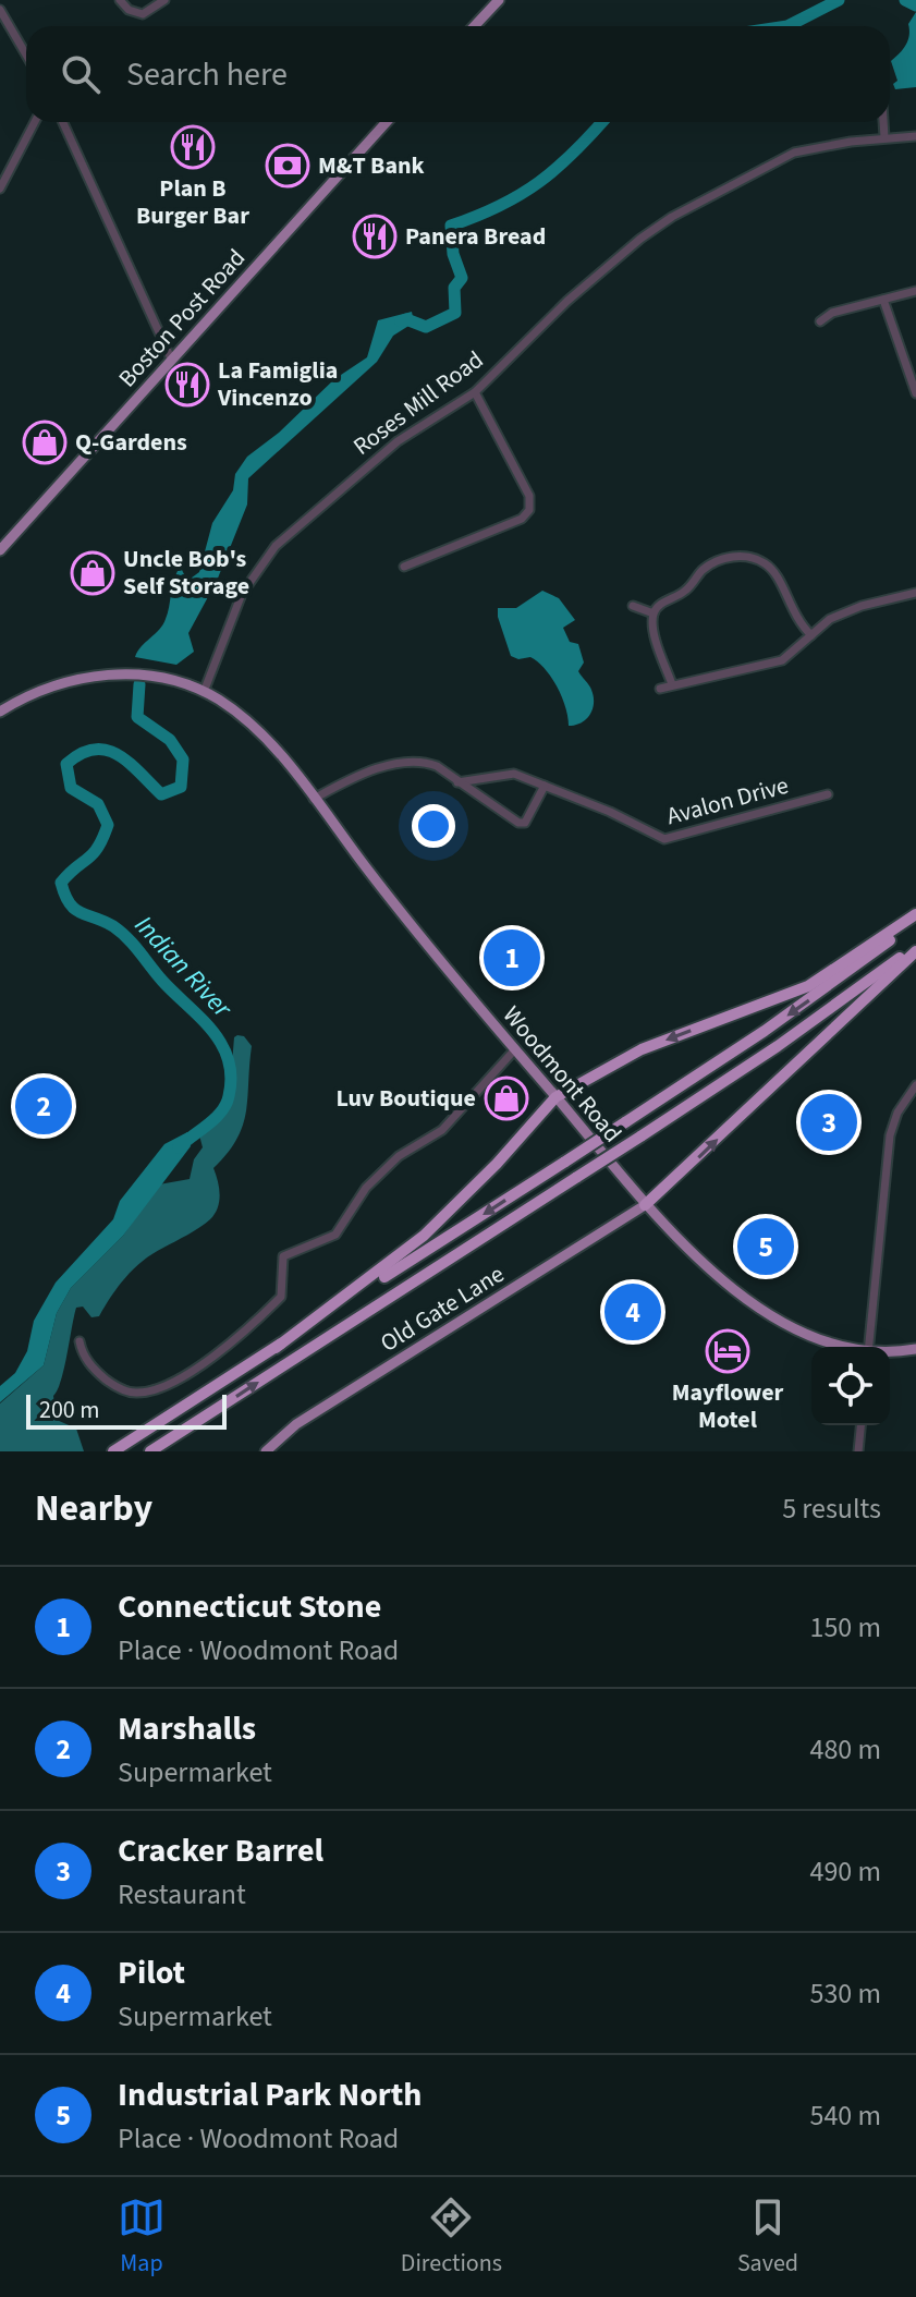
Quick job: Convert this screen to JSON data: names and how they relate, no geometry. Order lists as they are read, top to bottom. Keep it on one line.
{"streets":{"main road":["Boston Post Road","Woodmont Road","Old Gate Lane"],"street":["Roses Mill Road","Avalon Drive"]},"crossings":[["Roses Mill Road","Woodmont Road"],["Woodmont Road","Old Gate Lane"]],"water":["Indian River"],"places":{"restaurant":["Plan B Burger Bar","Panera Bread","La Famiglia Vincenzo"],"bank":["M&T Bank"],"shop":["Q-Gardens","Uncle Bob's Self Storage","Luv Boutique"],"hotel":["Mayflower Motel"]},"scale_bar":"200 m","page":{"search":"Search here","pins":["1","2","3","5","4"],"scale":"200 m","heading":["Nearby","5 results"],"list":[{"mark":"1","name":"Connecticut Stone","note":"Place · Woodmont Road","value":"150 m"},{"mark":"2","name":"Marshalls","note":"Supermarket","value":"480 m"},{"mark":"3","name":"Cracker Barrel","note":"Restaurant","value":"490 m"},{"mark":"4","name":"Pilot","note":"Supermarket","value":"530 m"},{"mark":"5","name":"Industrial Park North","note":"Place · Woodmont Road","value":"540 m"}],"nav":["Map","Directions","Saved"]}}
